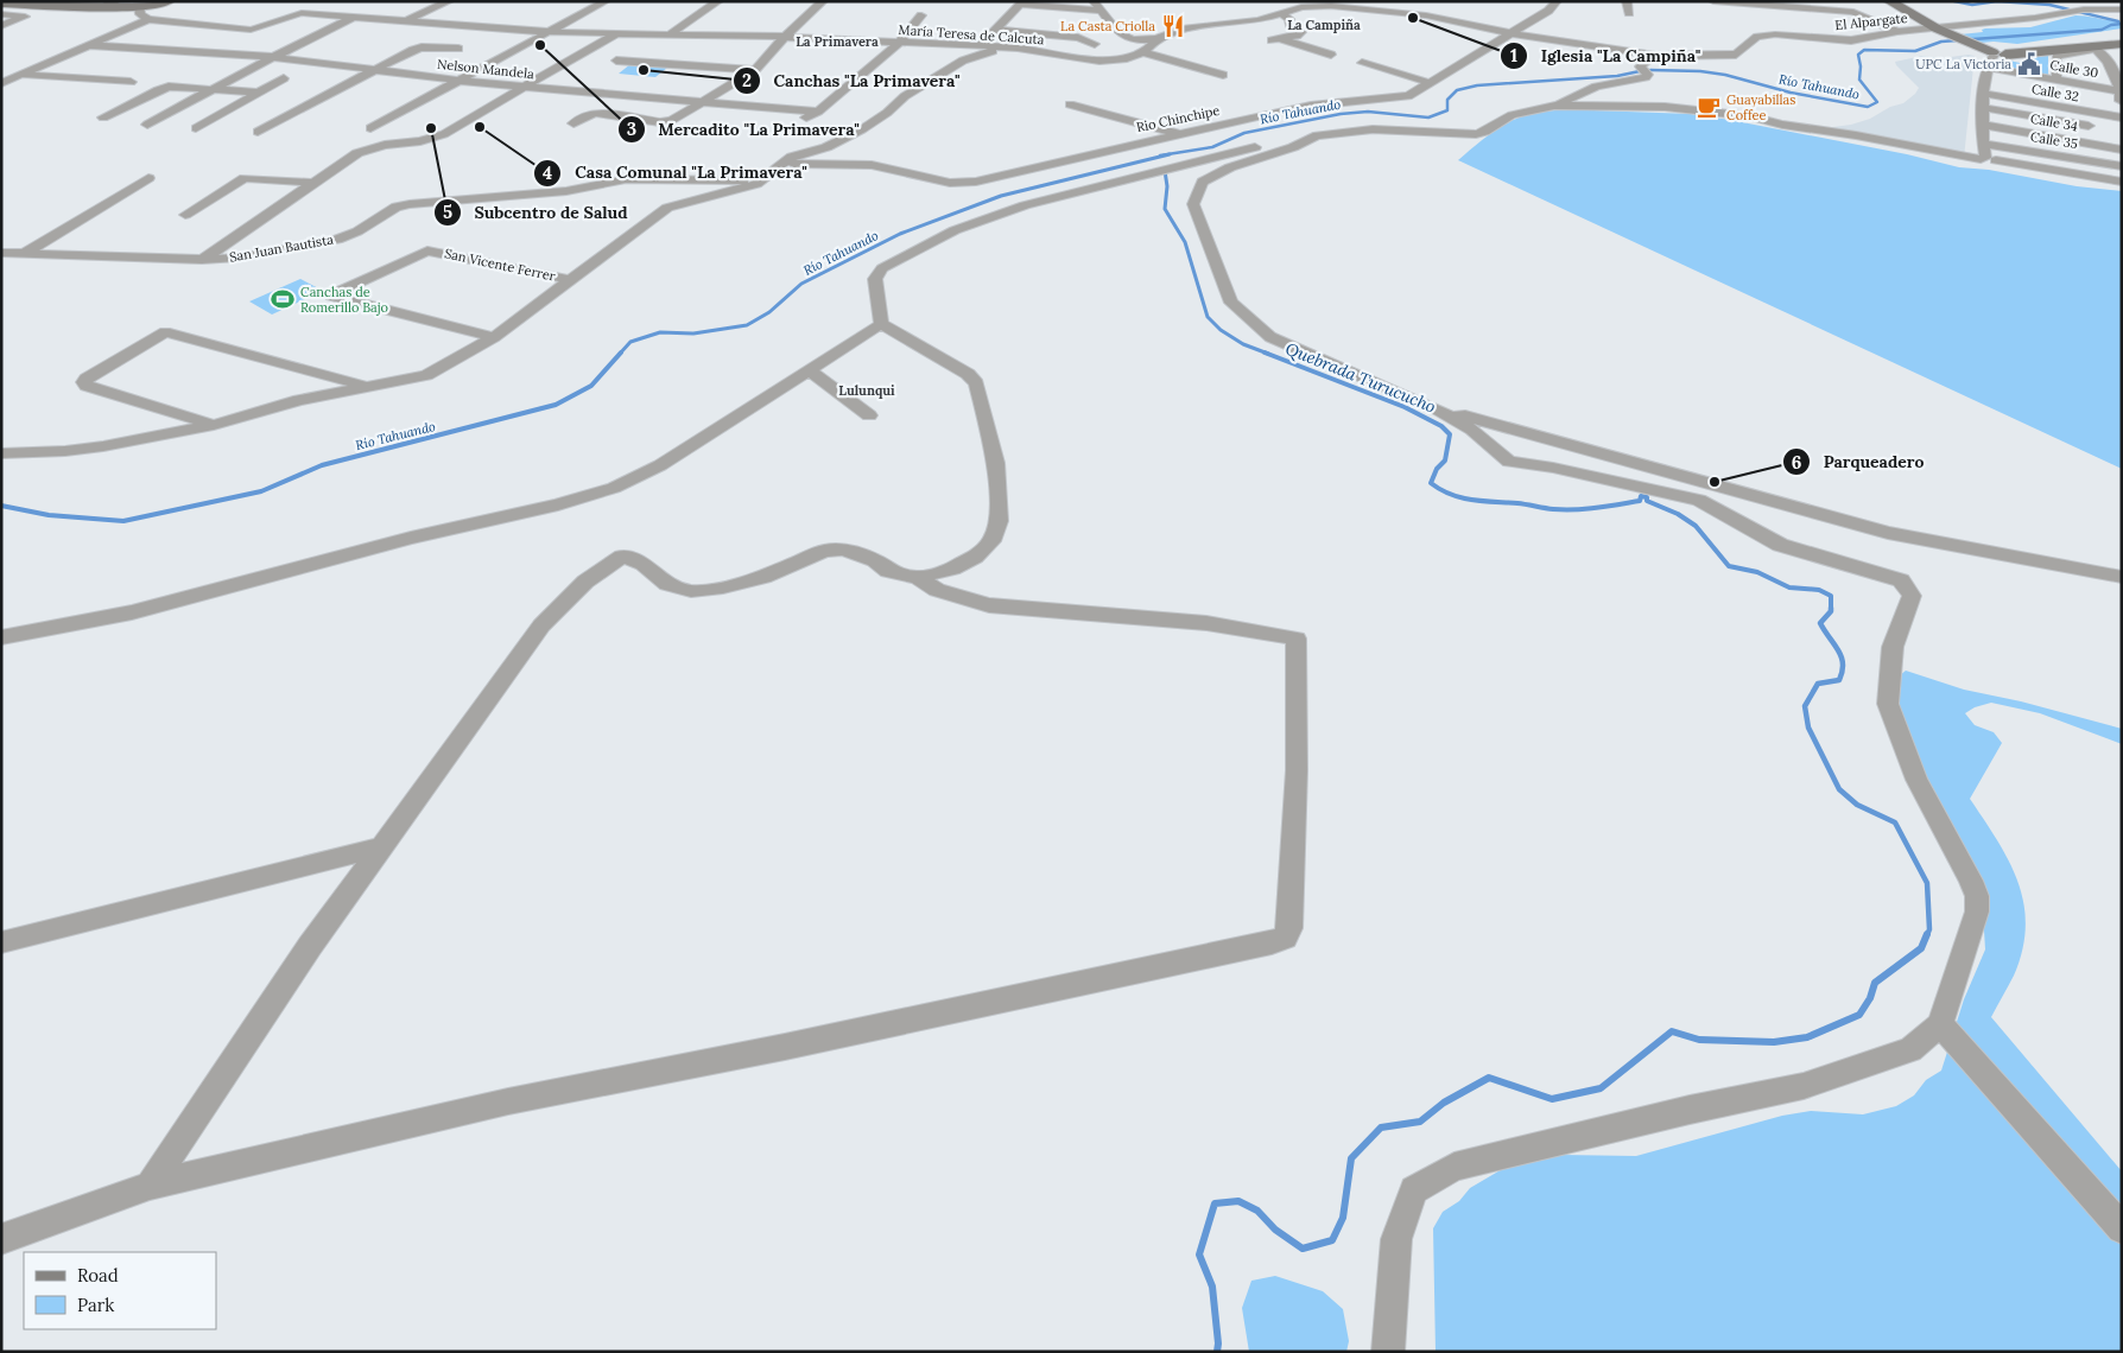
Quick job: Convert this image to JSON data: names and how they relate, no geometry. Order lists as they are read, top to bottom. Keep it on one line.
{"streets":{"street":["El Alpargate","María Teresa de Calcuta","Nelson Mandela","Calle 30","Calle 32","Rio Chinchipe","Calle 34","Calle 35","San Juan Bautista","San Vicente Ferrer"]},"districts":["La Campiña","La Primavera","Lulunqui"],"water":["Río Tahuando","Quebrada Turucucho"],"places":{"other":["Iglesia \"La Campiña\"","Mercadito \"La Primavera\"","Canchas \"La Primavera\"","Casa Comunal \"La Primavera\"","Subcentro de Salud","Parqueadero"],"restaurant":["La Casta Criolla"],"public building":["UPC La Victoria"],"cafe":["Guayabillas Coffee"],"sports":["Canchas de Romerillo Bajo"]},"legend":["Road","Park"]}
